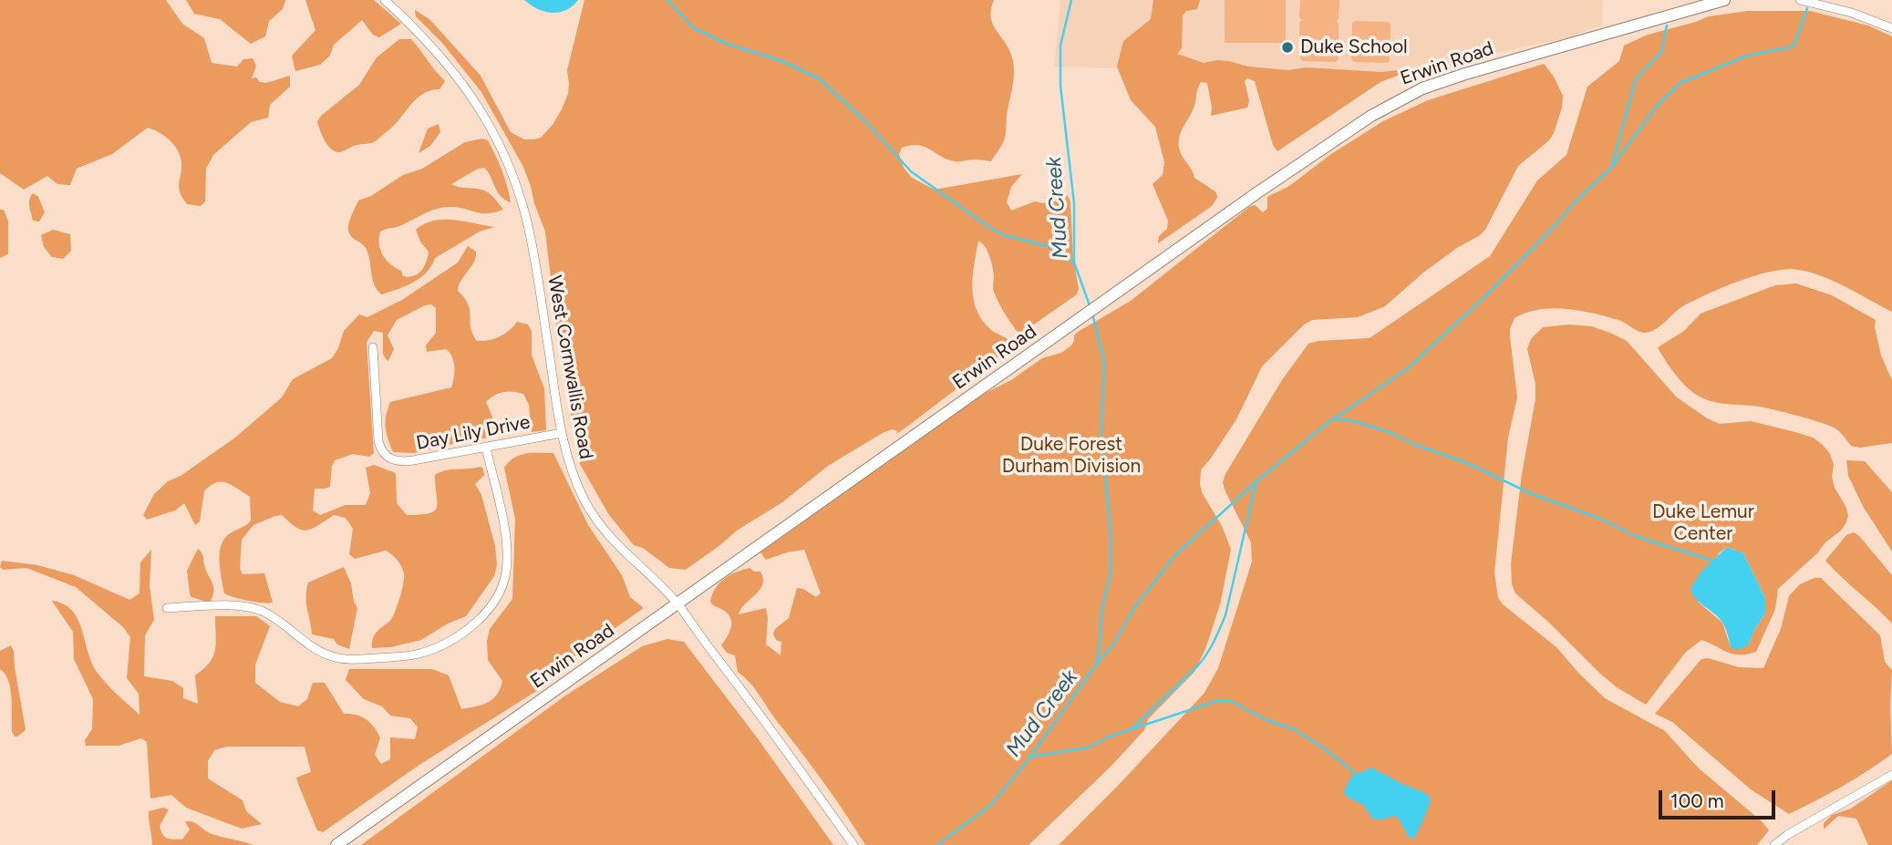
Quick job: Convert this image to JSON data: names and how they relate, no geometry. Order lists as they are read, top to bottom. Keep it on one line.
{"streets":{"main road":["Erwin Road"],"street":["West Cornwallis Road","Day Lily Drive"]},"crossings":[["Erwin Road","West Cornwallis Road"],["West Cornwallis Road","Day Lily Drive"]],"water":["Mud Creek"],"parks":["Duke Forest Durham Division","Duke Lemur Center"],"places":["Duke School"],"scale_bar":"100 m"}
